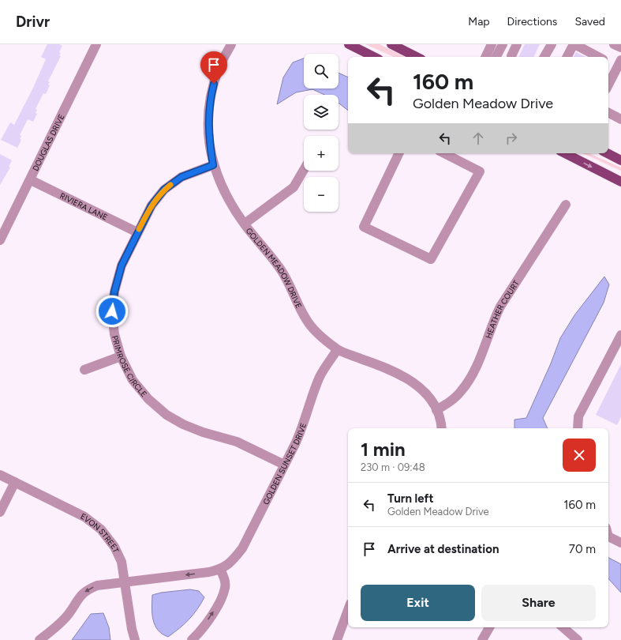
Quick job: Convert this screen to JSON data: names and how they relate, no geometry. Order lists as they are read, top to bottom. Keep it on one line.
{"streets":{"street":["DOUGLAS DRIVE","RIVIERA LANE","GOLDEN MEADOW DRIVE","HEATHER COURT","PRIMROSE CIRCLE","GOLDEN SUNSET DRIVE","EVON STREET"]},"crossings":[["DOUGLAS DRIVE","RIVIERA LANE"],["RIVIERA LANE","PRIMROSE CIRCLE"],["GOLDEN MEADOW DRIVE","HEATHER COURT"],["GOLDEN MEADOW DRIVE","PRIMROSE CIRCLE"],["GOLDEN MEADOW DRIVE","GOLDEN SUNSET DRIVE"],["PRIMROSE CIRCLE","GOLDEN SUNSET DRIVE"],["GOLDEN SUNSET DRIVE","EVON STREET"]],"one_way":["GOLDEN SUNSET DRIVE"],"page":{"header":"Drivr","nav":["Map","Directions","Saved"],"map_buttons":["+","−"],"turn":["160 m","Golden Meadow Drive"],"heading":["1 min","230 m · 09:48"],"list":[{"name":"Turn left","note":"Golden Meadow Drive","value":"160 m"},{"name":"Arrive at destination","value":"70 m"}],"buttons":["Exit","Share"]}}
